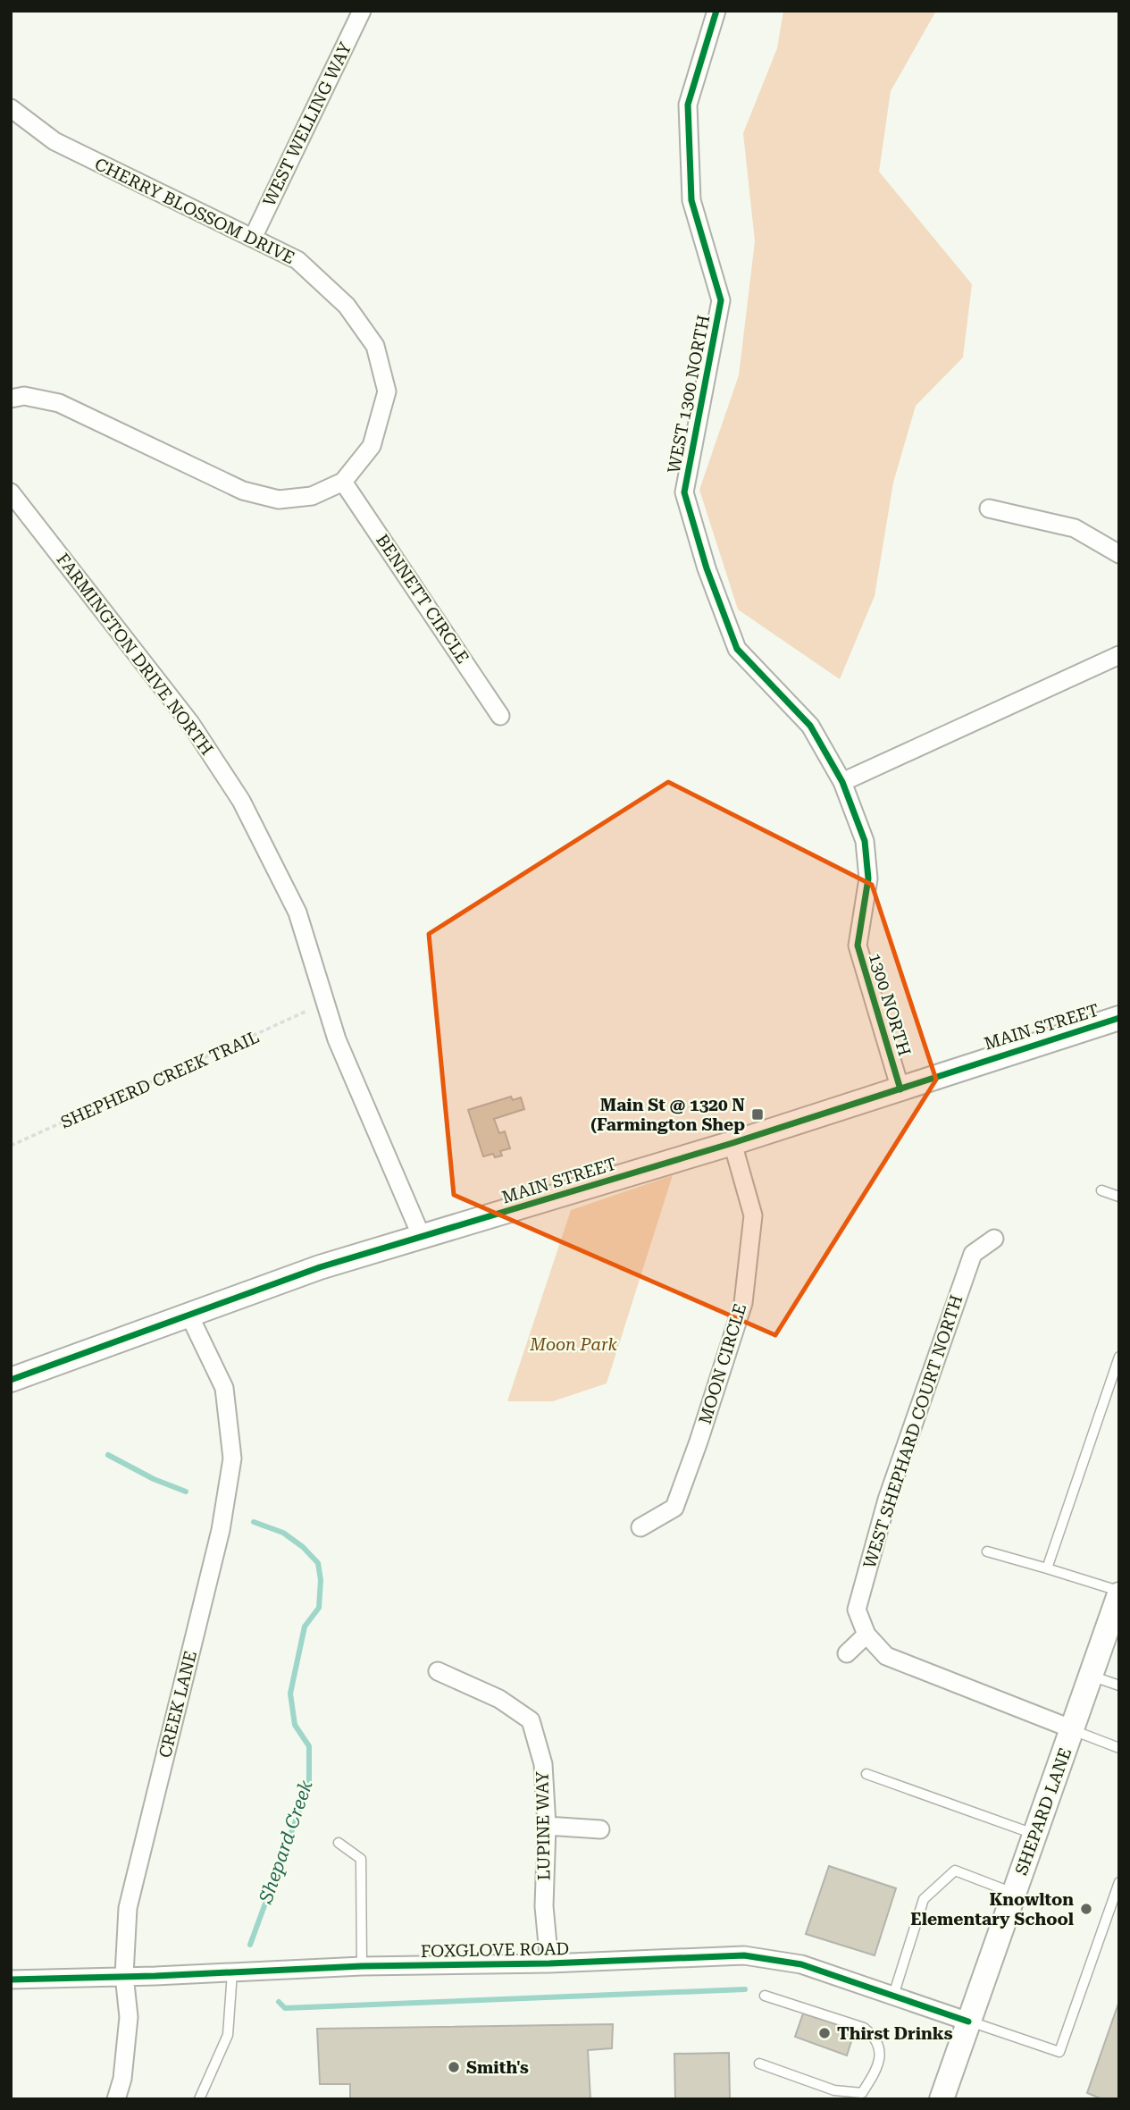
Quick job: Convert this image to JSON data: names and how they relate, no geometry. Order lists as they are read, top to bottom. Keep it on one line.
{"streets":{"main road":["MAIN STREET","SHEPARD LANE"],"street":["WEST WELLING WAY","CHERRY BLOSSOM DRIVE","WEST 1300 NORTH","BENNETT CIRCLE","FARMINGTON DRIVE NORTH","1300 NORTH","MOON CIRCLE","WEST SHEPHARD COURT NORTH","CREEK LANE","LUPINE WAY","FOXGLOVE ROAD"],"path":["SHEPHERD CREEK TRAIL"]},"crossings":[["WEST WELLING WAY","CHERRY BLOSSOM DRIVE"],["CHERRY BLOSSOM DRIVE","BENNETT CIRCLE"],["WEST 1300 NORTH","1300 NORTH"],["FARMINGTON DRIVE NORTH","MAIN STREET"],["1300 NORTH","MAIN STREET"],["MAIN STREET","MOON CIRCLE"],["MAIN STREET","CREEK LANE"],["CREEK LANE","FOXGLOVE ROAD"],["SHEPARD LANE","FOXGLOVE ROAD"],["LUPINE WAY","FOXGLOVE ROAD"]],"water":["Shepard Creek"],"parks":["Moon Park"],"places":{"transit":["Main St @ 1320 N (Farmington Shep"],"other":["Knowlton Elementary School","Thirst Drinks","Smith's"]}}
